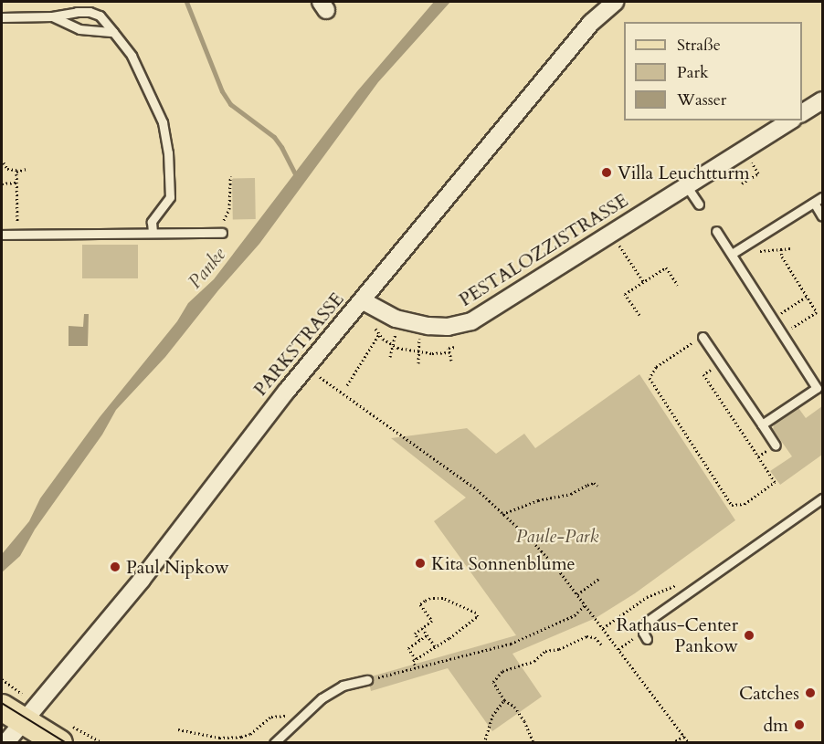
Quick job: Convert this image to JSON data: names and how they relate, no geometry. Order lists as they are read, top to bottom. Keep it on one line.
{"streets":{"street":["PESTALOZZISTRASSE","PARKSTRASSE"]},"crossings":[["PESTALOZZISTRASSE","PARKSTRASSE"]],"water":["Panke"],"parks":["Paule-Park"],"places":["Villa Leuchtturm","Kita Sonnenblume","Paul Nipkow","Rathaus-Center Pankow","Catches","dm"],"legend":["Straße","Park","Wasser"]}
